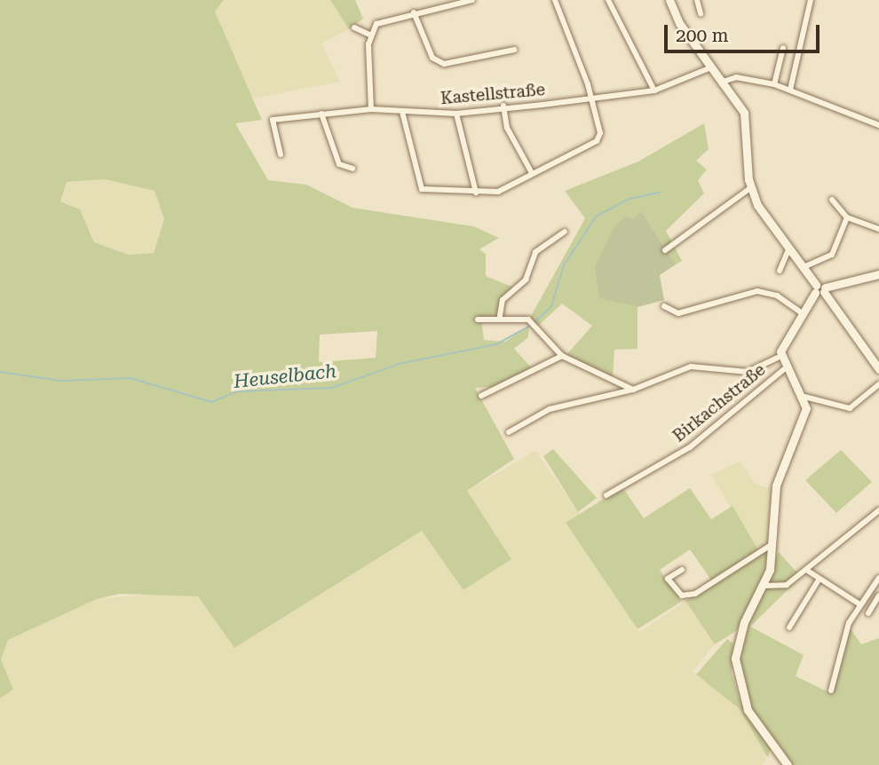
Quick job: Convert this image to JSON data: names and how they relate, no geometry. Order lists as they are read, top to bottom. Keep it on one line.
{"streets":{"street":["Kastellstraße","Birkachstraße"]},"water":["Heuselbach"],"scale_bar":"200 m"}
